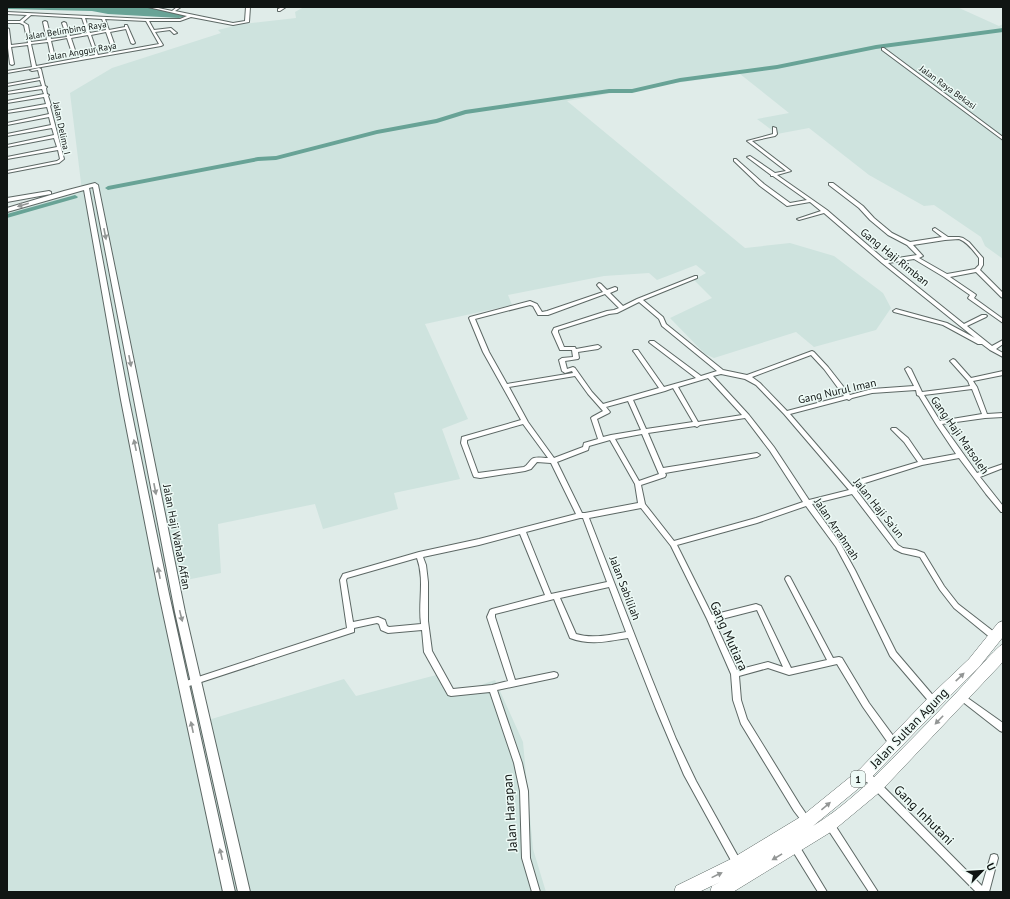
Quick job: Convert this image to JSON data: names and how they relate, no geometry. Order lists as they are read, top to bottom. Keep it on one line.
{"streets":{"highway":["Jalan Sultan Agung","1"],"street":["Jalan Belimbing Raya","Jalan Anggur Raya","Jalan Raya Bekasi","Jalan Delima I","Gang Haji Rimban","Gang Nurul Iman","Gang Haji Matsoleh","Jalan Haji Sa'un","Jalan Arrahmah","Jalan Haji Wahab Affan","Jalan Sabililah","Gang Mutiara","Jalan Harapan","Gang Inhutani"]},"crossings":[["Jalan Belimbing Raya","Jalan Delima I"],["Jalan Anggur Raya","Jalan Delima I"],["Gang Nurul Iman","Gang Haji Matsoleh"],["Gang Nurul Iman","Jalan Haji Sa'un"],["Jalan Haji Sa'un","Jalan Sultan Agung"],["Jalan Arrahmah","Jalan Sultan Agung"],["Jalan Sabililah","Jalan Sultan Agung"],["Gang Mutiara","Jalan Sultan Agung"],["Jalan Sultan Agung","Gang Inhutani"]],"north":"top right"}
